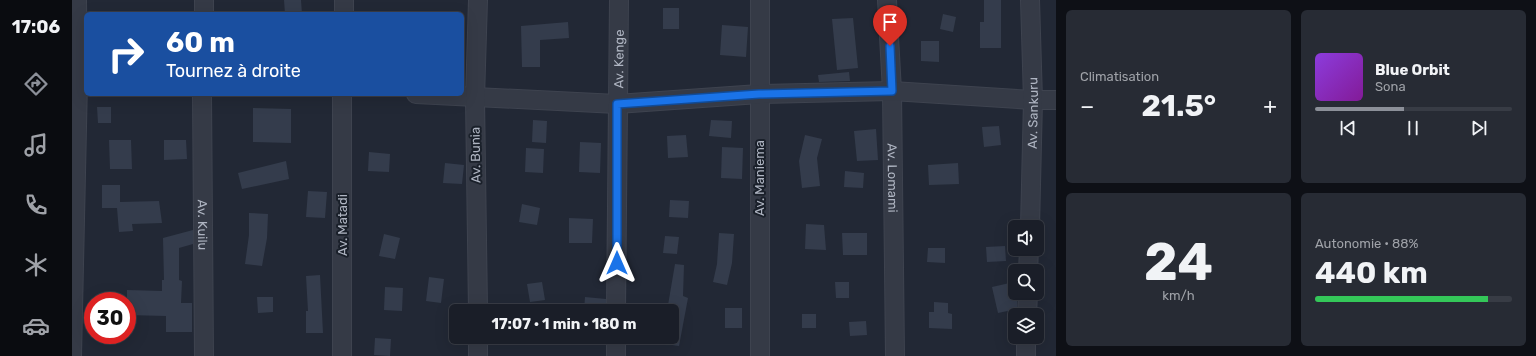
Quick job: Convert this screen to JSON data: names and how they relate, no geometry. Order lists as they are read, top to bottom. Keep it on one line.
{"streets":{"street":["Av. Kenge","Av. Sankuru","Av. Bunia","Av. Maniema","Av. Lomami","Av. Kuilu","Av. Matadi"]},"page":{"tabs":"17:06","tile":["Climatisation",["24","km/h"],["Autonomie · 88%","440 km"]],"turn":["60 m","Tournez à droite"],"song":["Blue Orbit","Sona"],"heat":["−","21.5°","+"],"limit":"30","trip":"17:07 · 1 min · 180 m"}}
